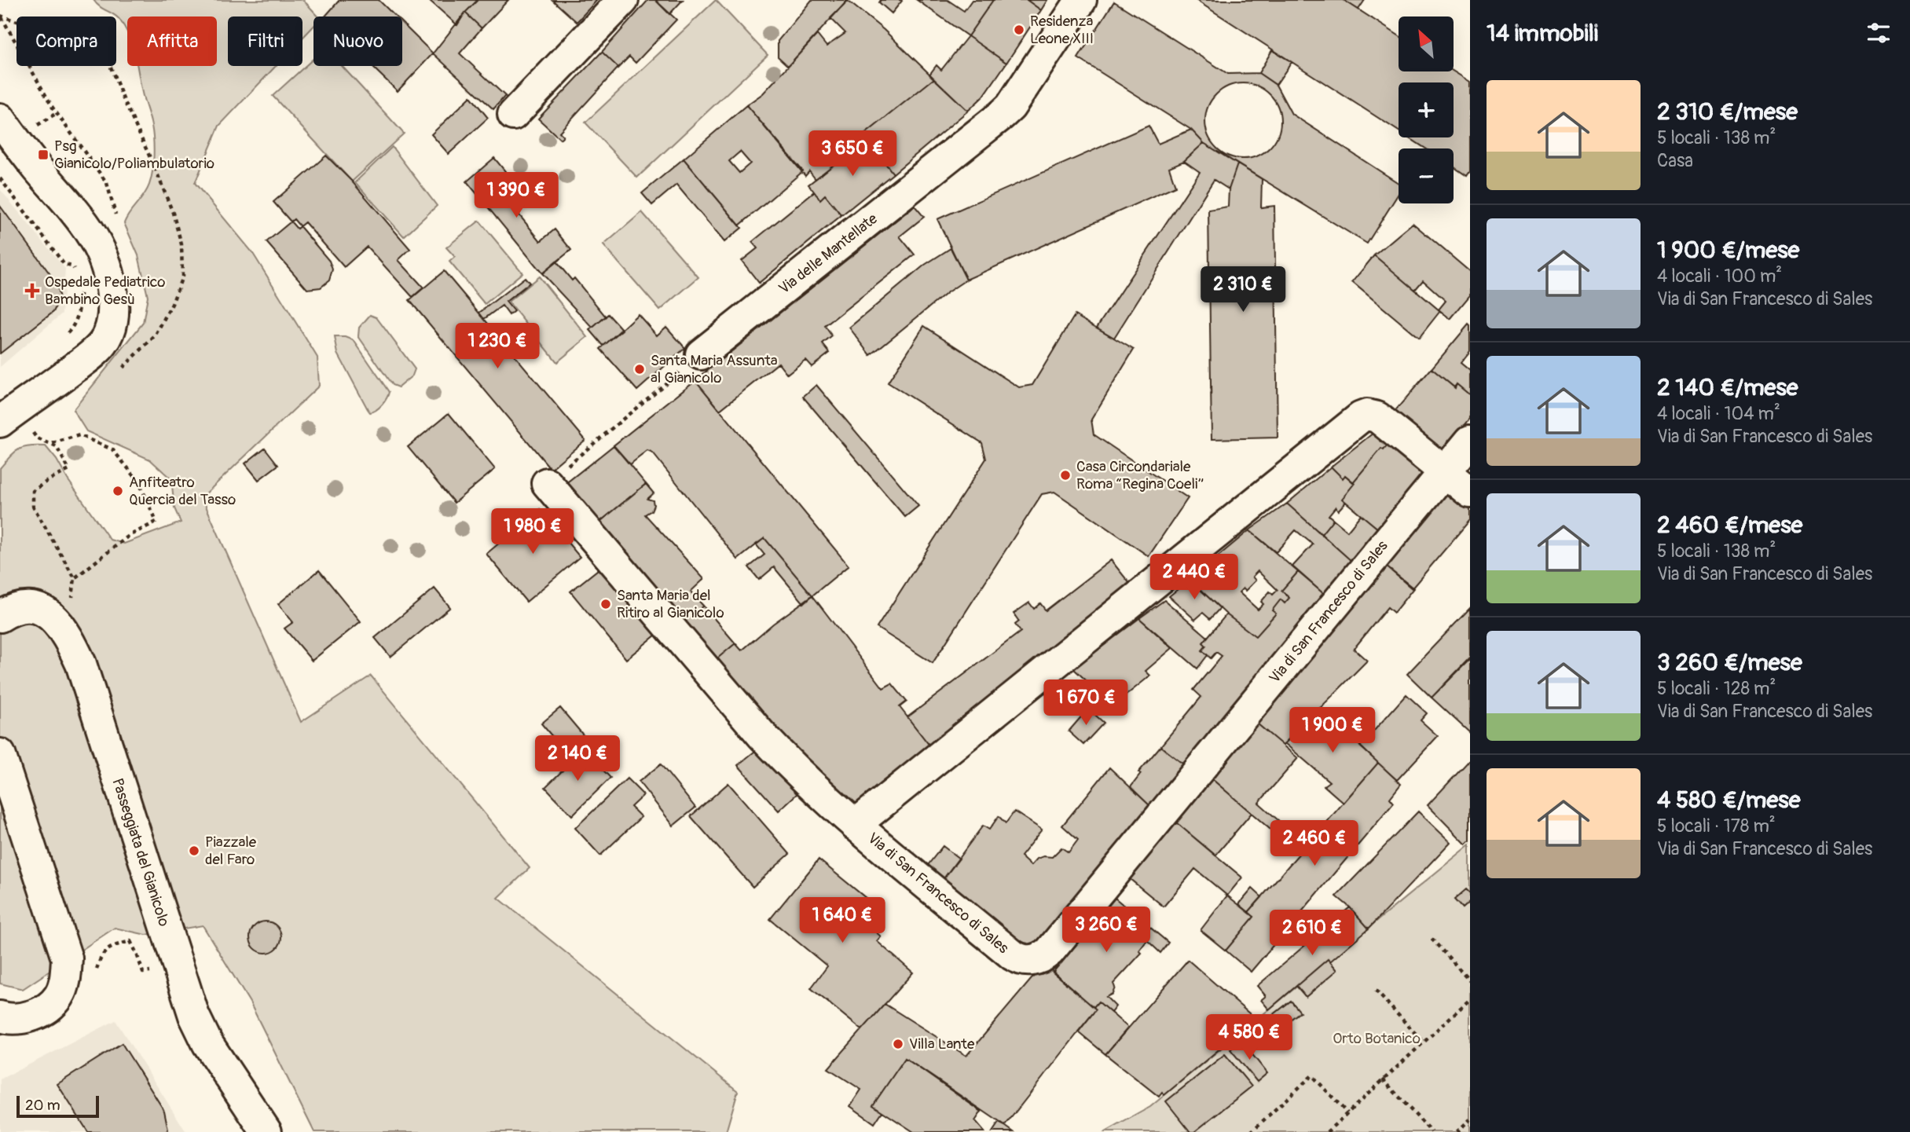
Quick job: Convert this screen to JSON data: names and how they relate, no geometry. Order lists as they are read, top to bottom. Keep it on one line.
{"streets":{"street":["Via delle Mantellate","Via di San Francesco di Sales","Passeggiata del Gianicolo"]},"parks":["Orto Botanico"],"places":{"other":["Residenza Leone XIII","Santa Maria Assunta al Gianicolo","Casa Circondariale Roma “Regina Coeli”","Anfiteatro Quercia del Tasso","Santa Maria del Ritiro al Gianicolo","Piazzale del Faro","Villa Lante"],"transit":["Psg Gianicolo/Poliambulatorio"],"health":["Ospedale Pediatrico Bambino Gesù"]},"scale_bar":"20 m","north":"top left","page":{"heading":"14 immobili","map_buttons":["+","−"],"chip":["Compra","Affitta","Filtri","Nuovo"],"list":[{"name":"2 310 €/mese","note":"5 locali · 138 m² · Casa"},{"name":"1 900 €/mese","note":"4 locali · 100 m² · Via di San Francesco di Sales"},{"name":"2 140 €/mese","note":"4 locali · 104 m² · Via di San Francesco di Sales"},{"name":"2 460 €/mese","note":"5 locali · 138 m² · Via di San Francesco di Sales"},{"name":"3 260 €/mese","note":"5 locali · 128 m² · Via di San Francesco di Sales"},{"name":"4 580 €/mese","note":"5 locali · 178 m² · Via di San Francesco di Sales"}],"price":["3 650 €","1 390 €","2 310 €","1 230 €","1 980 €","2 440 €","1 670 €","1 900 €","2 140 €","2 460 €","1 640 €","3 260 €","2 610 €","4 580 €"],"scale":"20 m"}}
